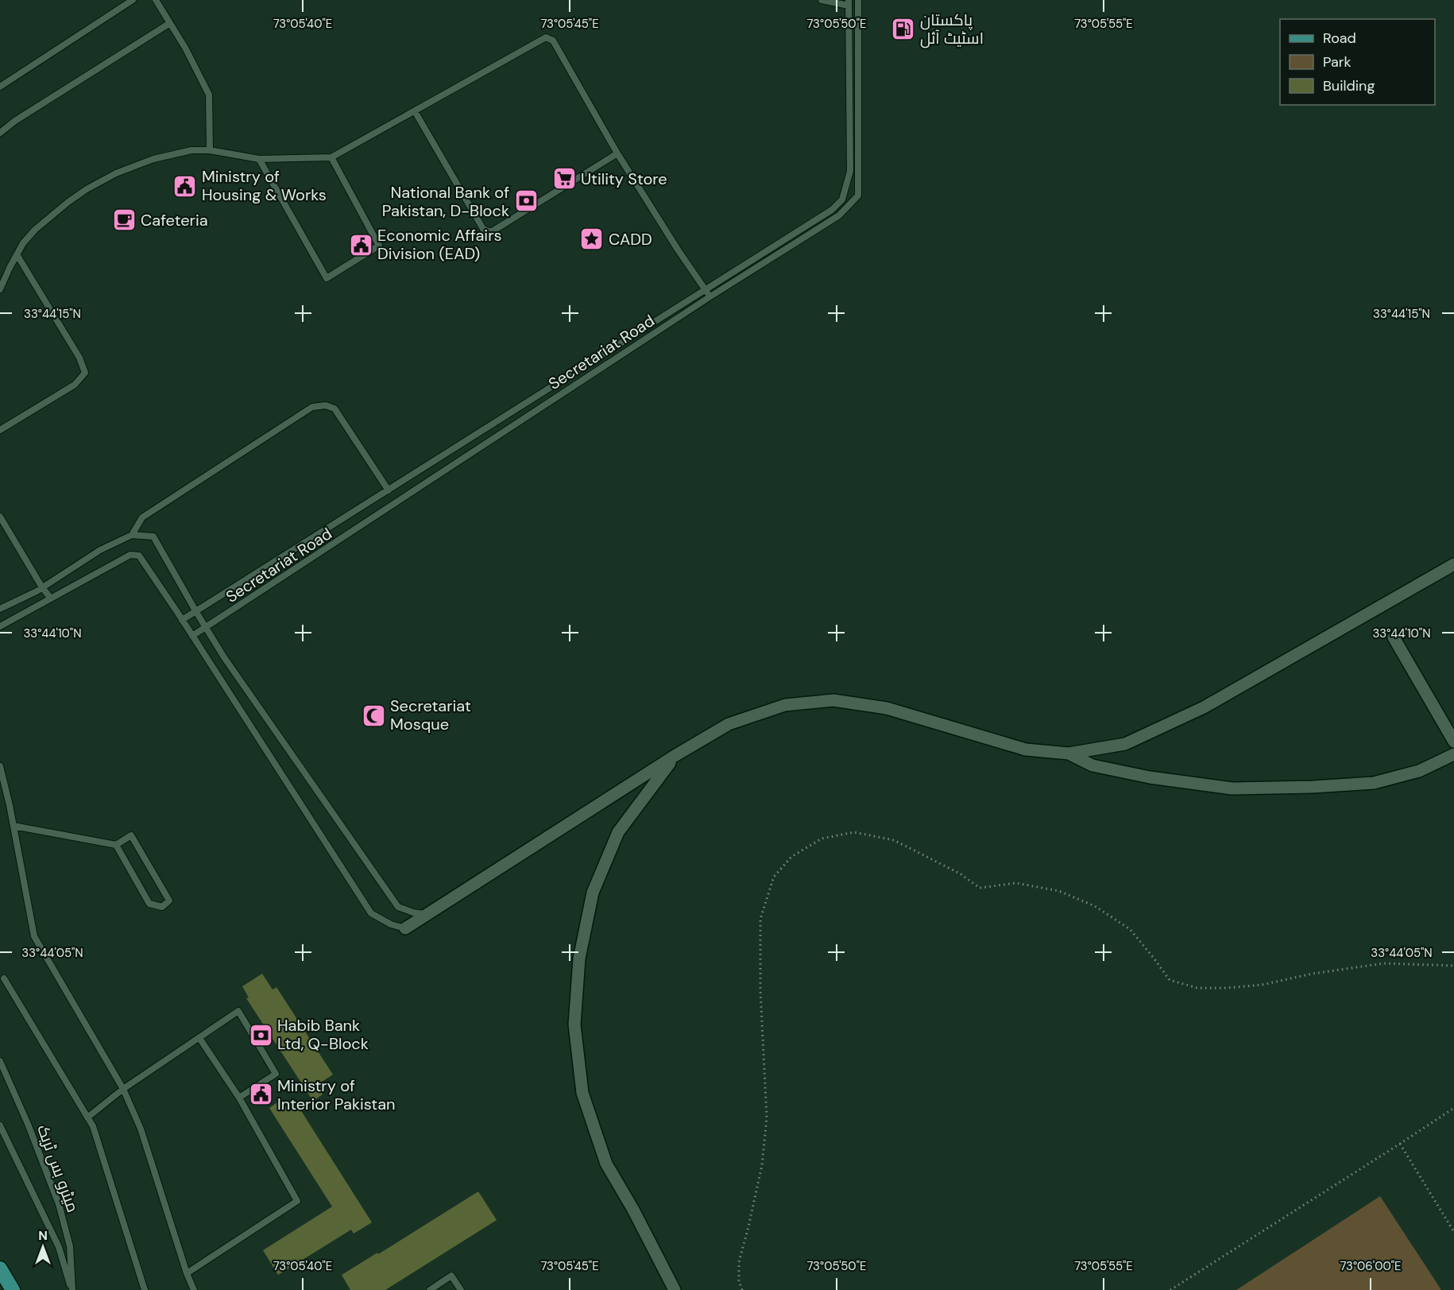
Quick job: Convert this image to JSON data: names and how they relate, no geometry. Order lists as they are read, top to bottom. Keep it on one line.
{"streets":{"lane":["Secretariat Road","میٹرو بس ٹریک"]},"places":{"fuel station":["پاکستان اسٹیٹ آئل"],"supermarket":["Utility Store"],"public building":["Ministry of Housing & Works","Economic Affairs Division (EAD)","Ministry of Interior Pakistan"],"bank":["National Bank of Pakistan, D-Block","Habib Bank Ltd, Q-Block"],"cafe":["Cafeteria"],"place":["CADD"],"mosque":["Secretariat Mosque"]},"legend":["Road","Park","Building"],"north":"top","coordinates":["73°05'40\"E","73°05'45\"E","73°05'50\"E","73°05'55\"E","33°44'15\"N","33°44'10\"N","33°44'05\"N","73°06'00\"E"]}
